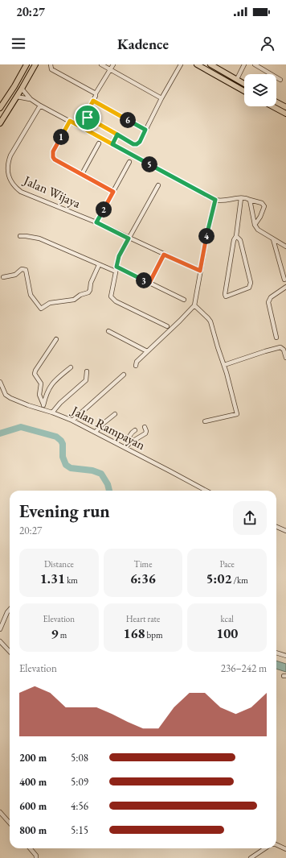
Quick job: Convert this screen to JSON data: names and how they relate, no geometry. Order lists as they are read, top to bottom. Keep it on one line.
{"streets":{"street":["Jalan Wijaya","Jalan Rampayan"]},"page":{"status":"20:27","header":"Kadence","pins":["6","1","5","2","4","3"],"heading":["Evening run","20:27"],"stats":[["Distance","1.31 km"],["Time","6:36"],["Pace","5:02 /km"],["Elevation","9 m"],["Heart rate","168 bpm"],["kcal","100"]],"chart":["Elevation","236–242 m"],"list":[{"name":"200 m","note":"5:08"},{"name":"400 m","note":"5:09"},{"name":"600 m","note":"4:56"},{"name":"800 m","note":"5:15"}]}}
